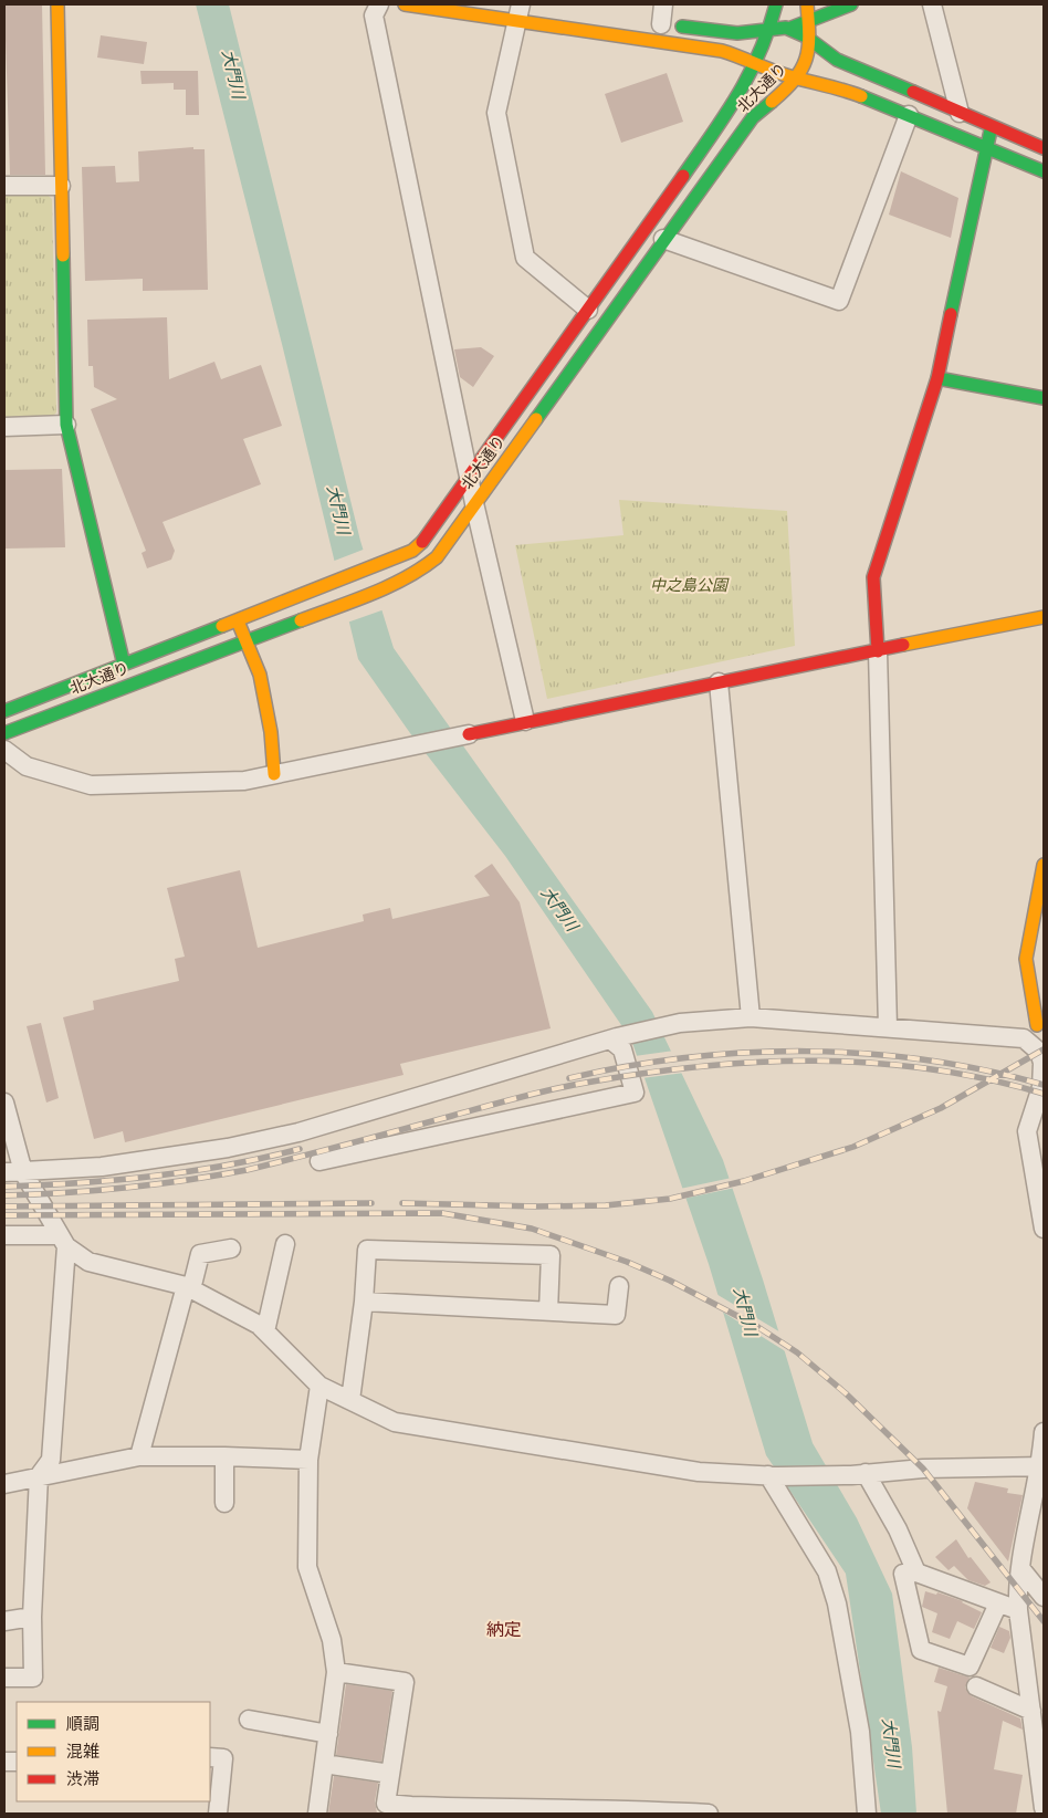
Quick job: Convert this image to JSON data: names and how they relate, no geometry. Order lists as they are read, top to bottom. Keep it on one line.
{"streets":{"street":["北大通り"]},"districts":["納定"],"water":["大門川"],"parks":["中之島公園"],"legend":["順調","混雑","渋滞"]}
